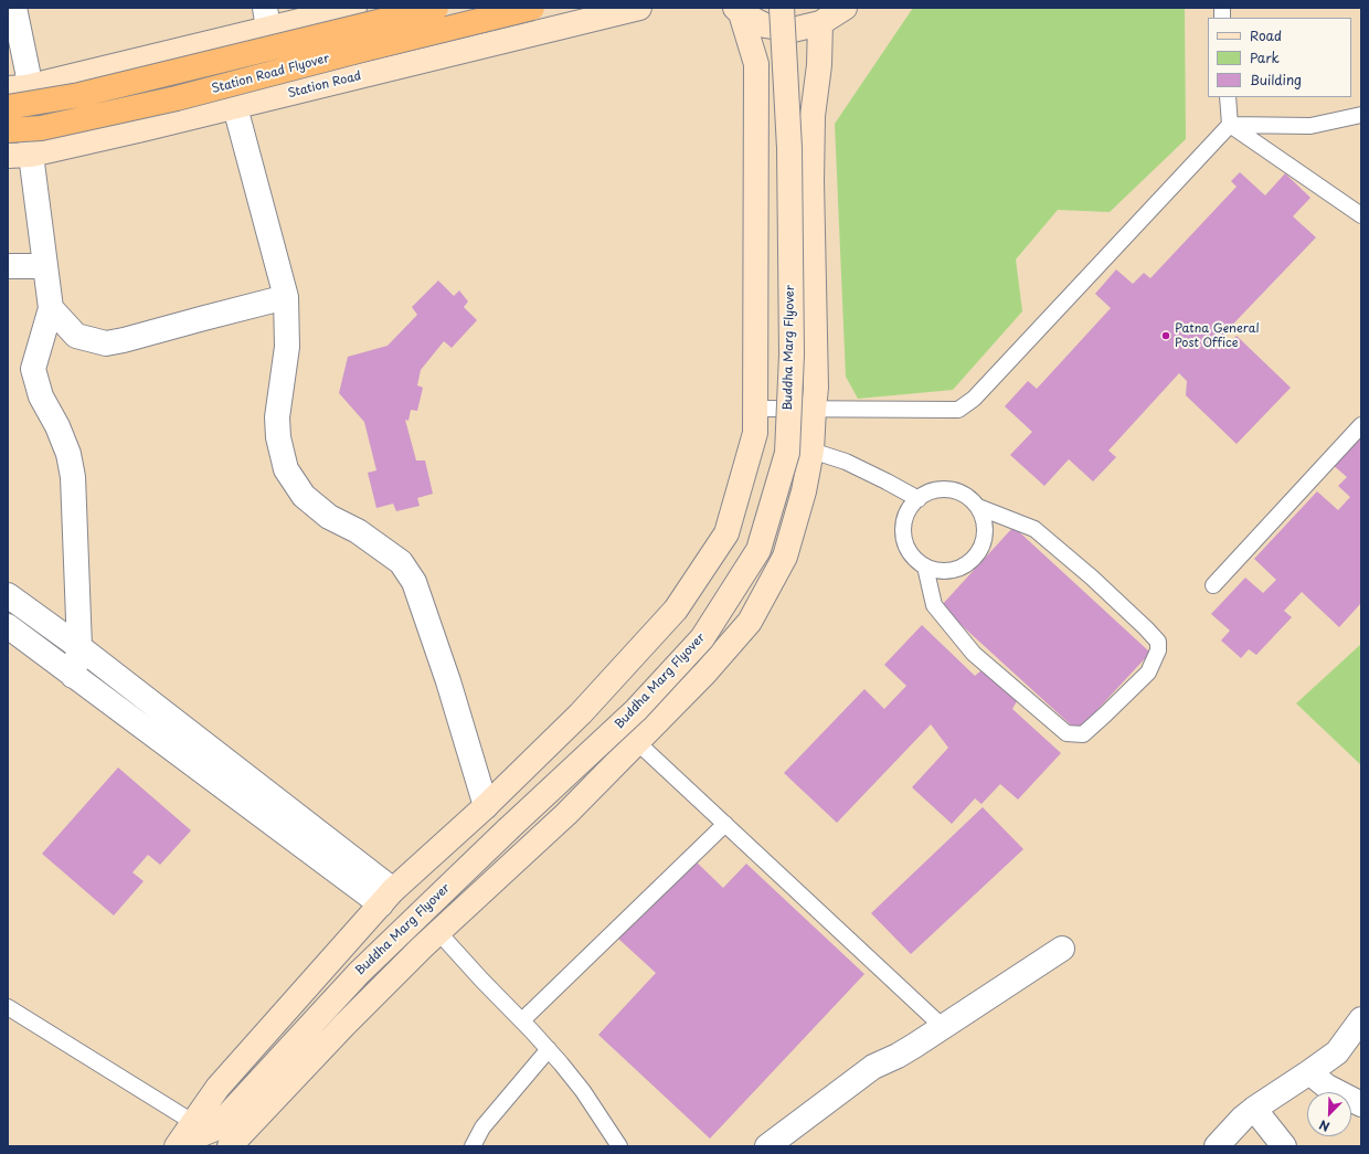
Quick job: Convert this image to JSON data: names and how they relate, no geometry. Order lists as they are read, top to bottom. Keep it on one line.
{"streets":{"main road":["Station Road Flyover","Station Road","Buddha Marg Flyover"]},"places":["Patna General Post Office"],"legend":["Road","Park","Building"],"north":"bottom left"}
